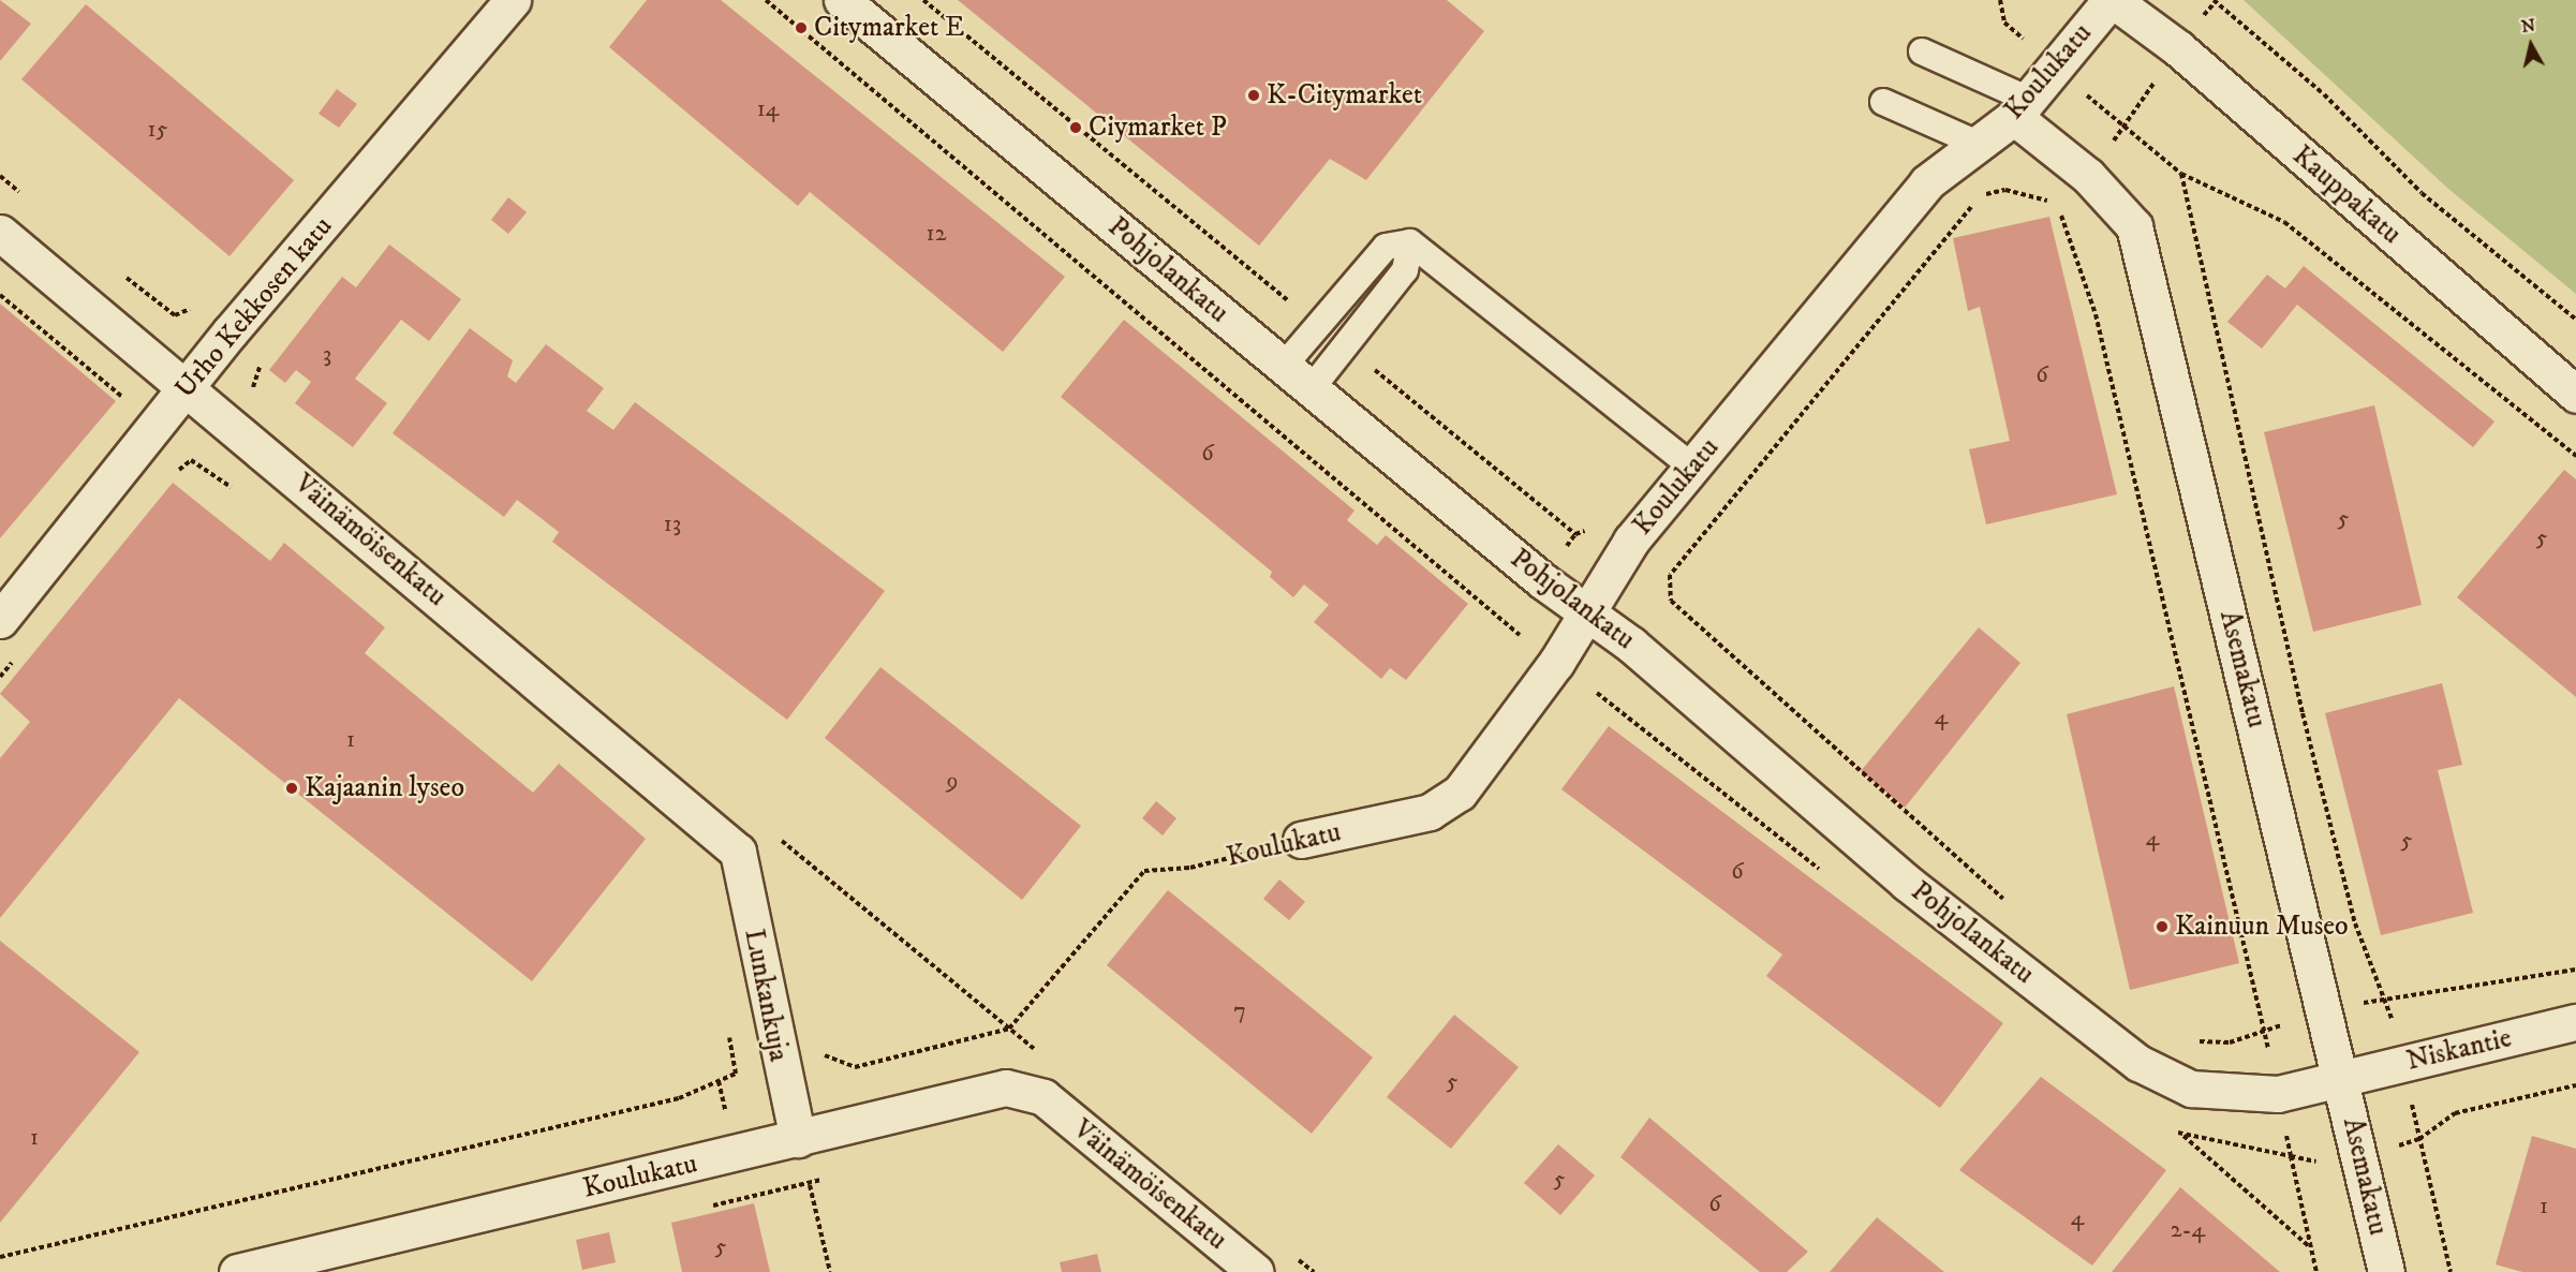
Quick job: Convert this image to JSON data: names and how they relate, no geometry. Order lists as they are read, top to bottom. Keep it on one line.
{"streets":{"street":["Koulukatu","Kauppakatu","Pohjolankatu","Urho Kekkosen katu","Väinämöisenkatu","Asemakatu","Lunkankuja","Niskantie"]},"crossings":[["Koulukatu","Kauppakatu"],["Koulukatu","Pohjolankatu"],["Koulukatu","Väinämöisenkatu"],["Koulukatu","Asemakatu"],["Koulukatu","Lunkankuja"],["Pohjolankatu","Asemakatu"],["Pohjolankatu","Niskantie"],["Urho Kekkosen katu","Väinämöisenkatu"],["Väinämöisenkatu","Lunkankuja"],["Asemakatu","Niskantie"]],"places":["Citymarket E","K-Citymarket","Ciymarket P","Kajaanin lyseo","Kainuun Museo"],"house_numbers":["14","15","12","3","6","6","5","13","5","4","1","9","4","5","6","7","5","1","5","6","1","4","2-4","5"],"north":"top"}
